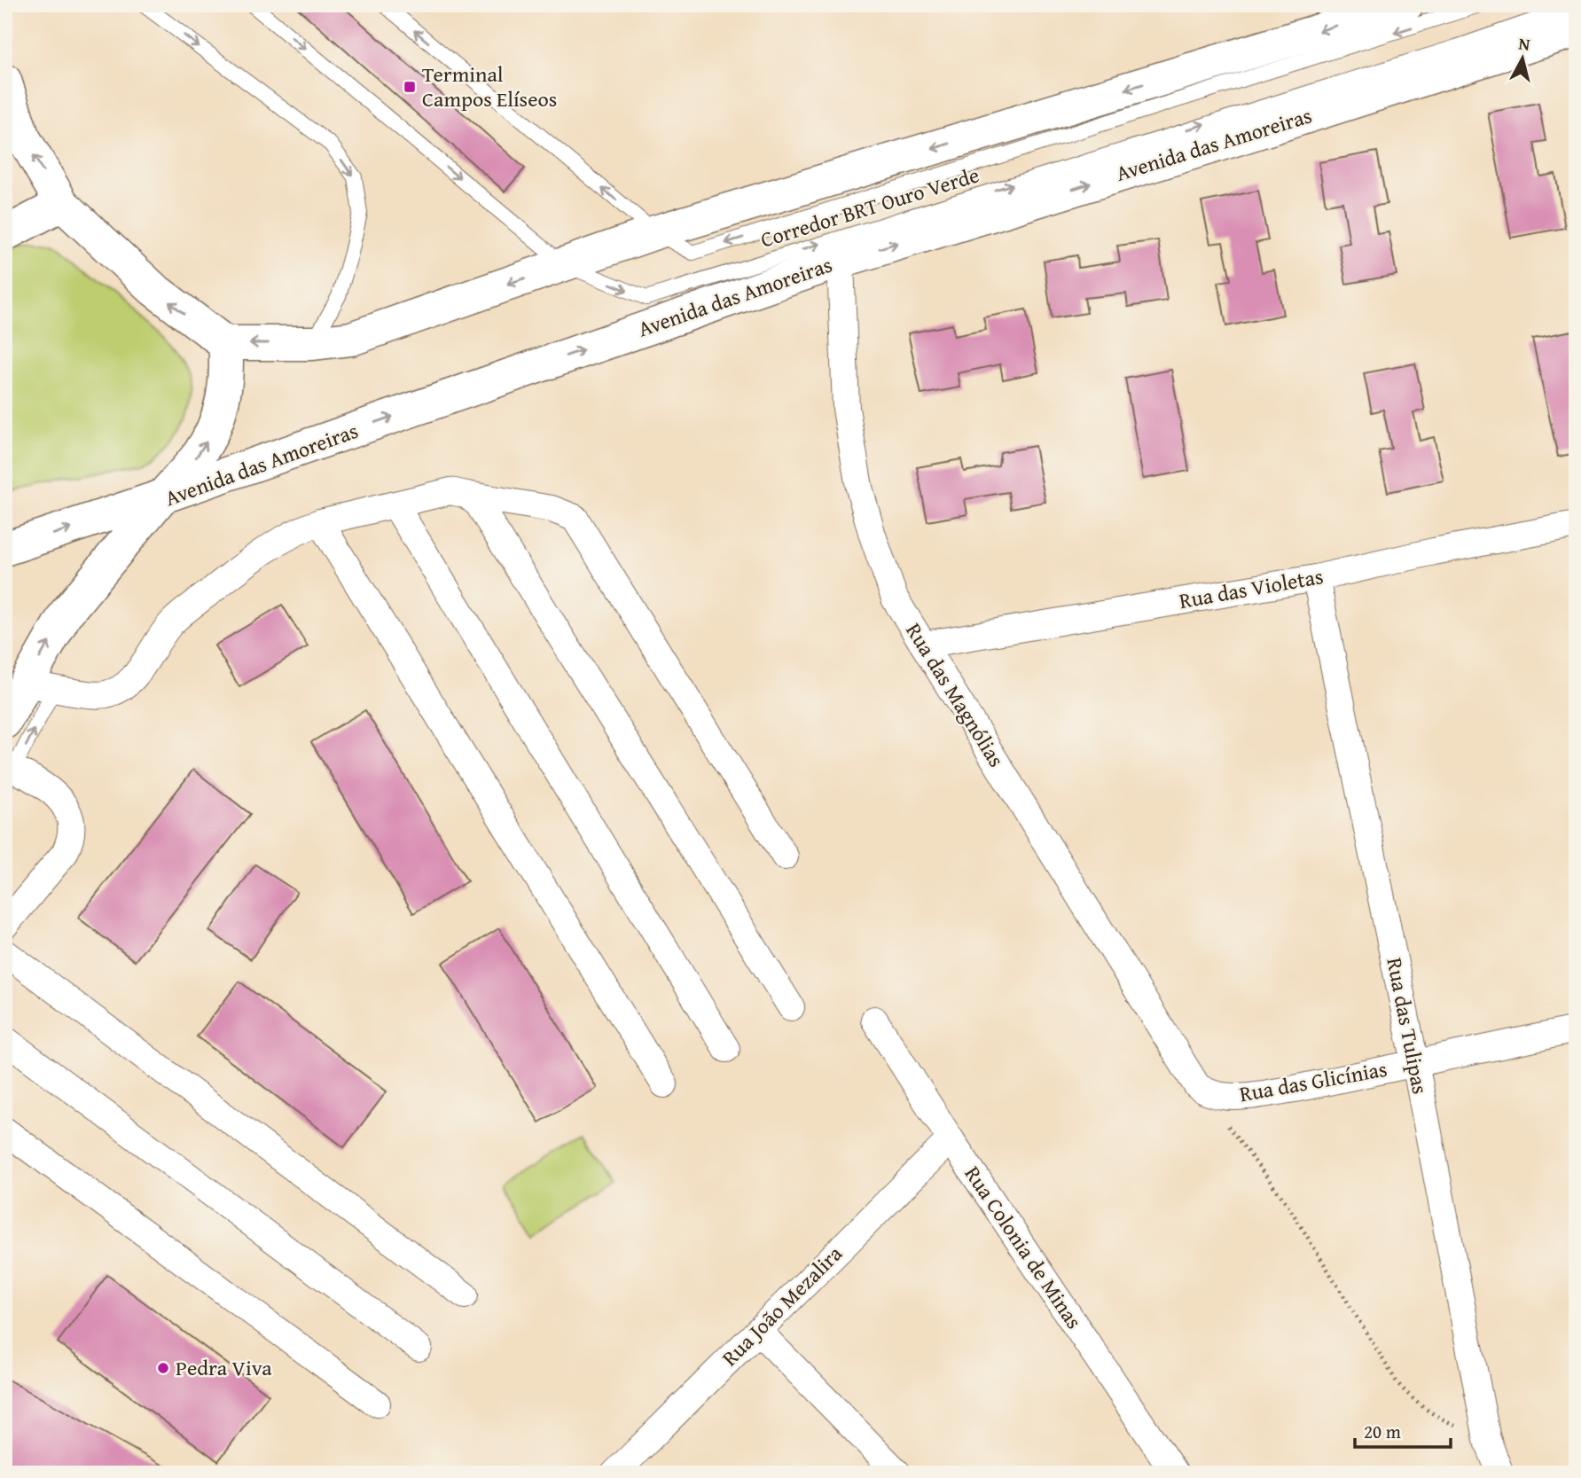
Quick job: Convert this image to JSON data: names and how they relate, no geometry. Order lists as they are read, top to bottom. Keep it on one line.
{"streets":{"main road":["Avenida das Amoreiras"],"street":["Rua das Violetas","Rua das Magnólias","Rua das Tulipas","Rua das Glicínias","Rua Colonia de Minas","Rua João Mezalira"],"lane":["Corredor BRT Ouro Verde"]},"crossings":[["Avenida das Amoreiras","Rua das Magnólias"],["Rua das Violetas","Rua das Magnólias"],["Rua das Violetas","Rua das Tulipas"],["Rua das Magnólias","Rua das Glicínias"],["Rua das Tulipas","Rua das Glicínias"],["Rua Colonia de Minas","Rua João Mezalira"]],"places":{"transit":["Terminal Campos Elíseos"],"other":["Pedra Viva"]},"scale_bar":"20 m","north":"top"}
